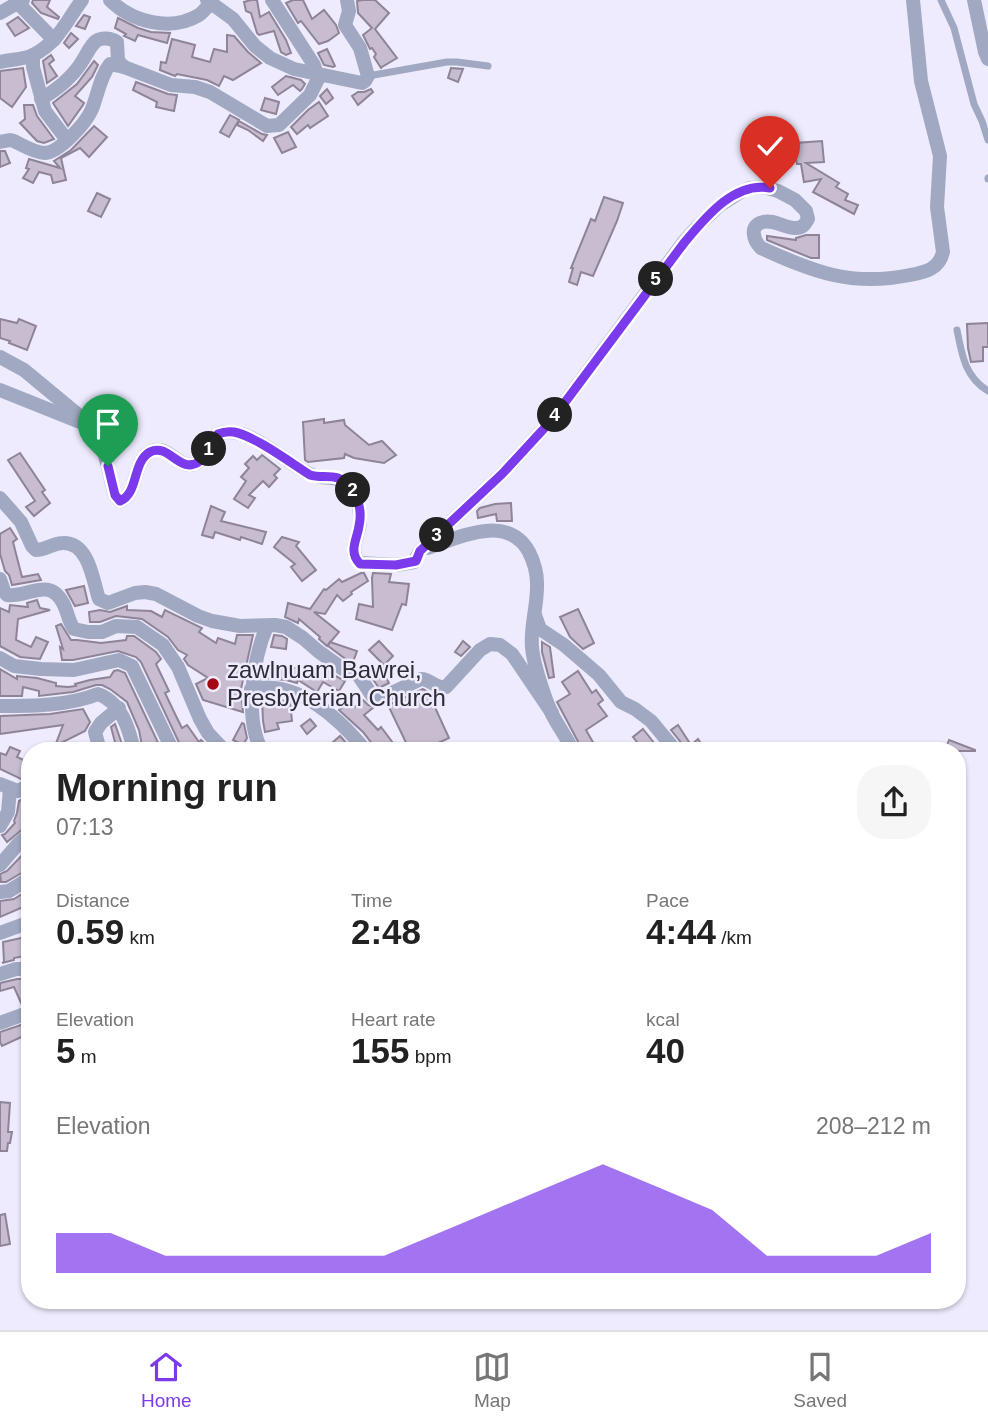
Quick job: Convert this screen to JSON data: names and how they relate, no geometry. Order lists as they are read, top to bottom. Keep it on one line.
{"places":["zawlnuam Bawrei, Presbyterian Church"],"page":{"pins":["5","4","1","2","3"],"heading":["Morning run","07:13"],"stats":[["Distance","0.59 km"],["Time","2:48"],["Pace","4:44 /km"],["Elevation","5 m"],["Heart rate","155 bpm"],["kcal","40"]],"chart":["Elevation","208–212 m"],"tabs":["Home","Map","Saved"]}}
